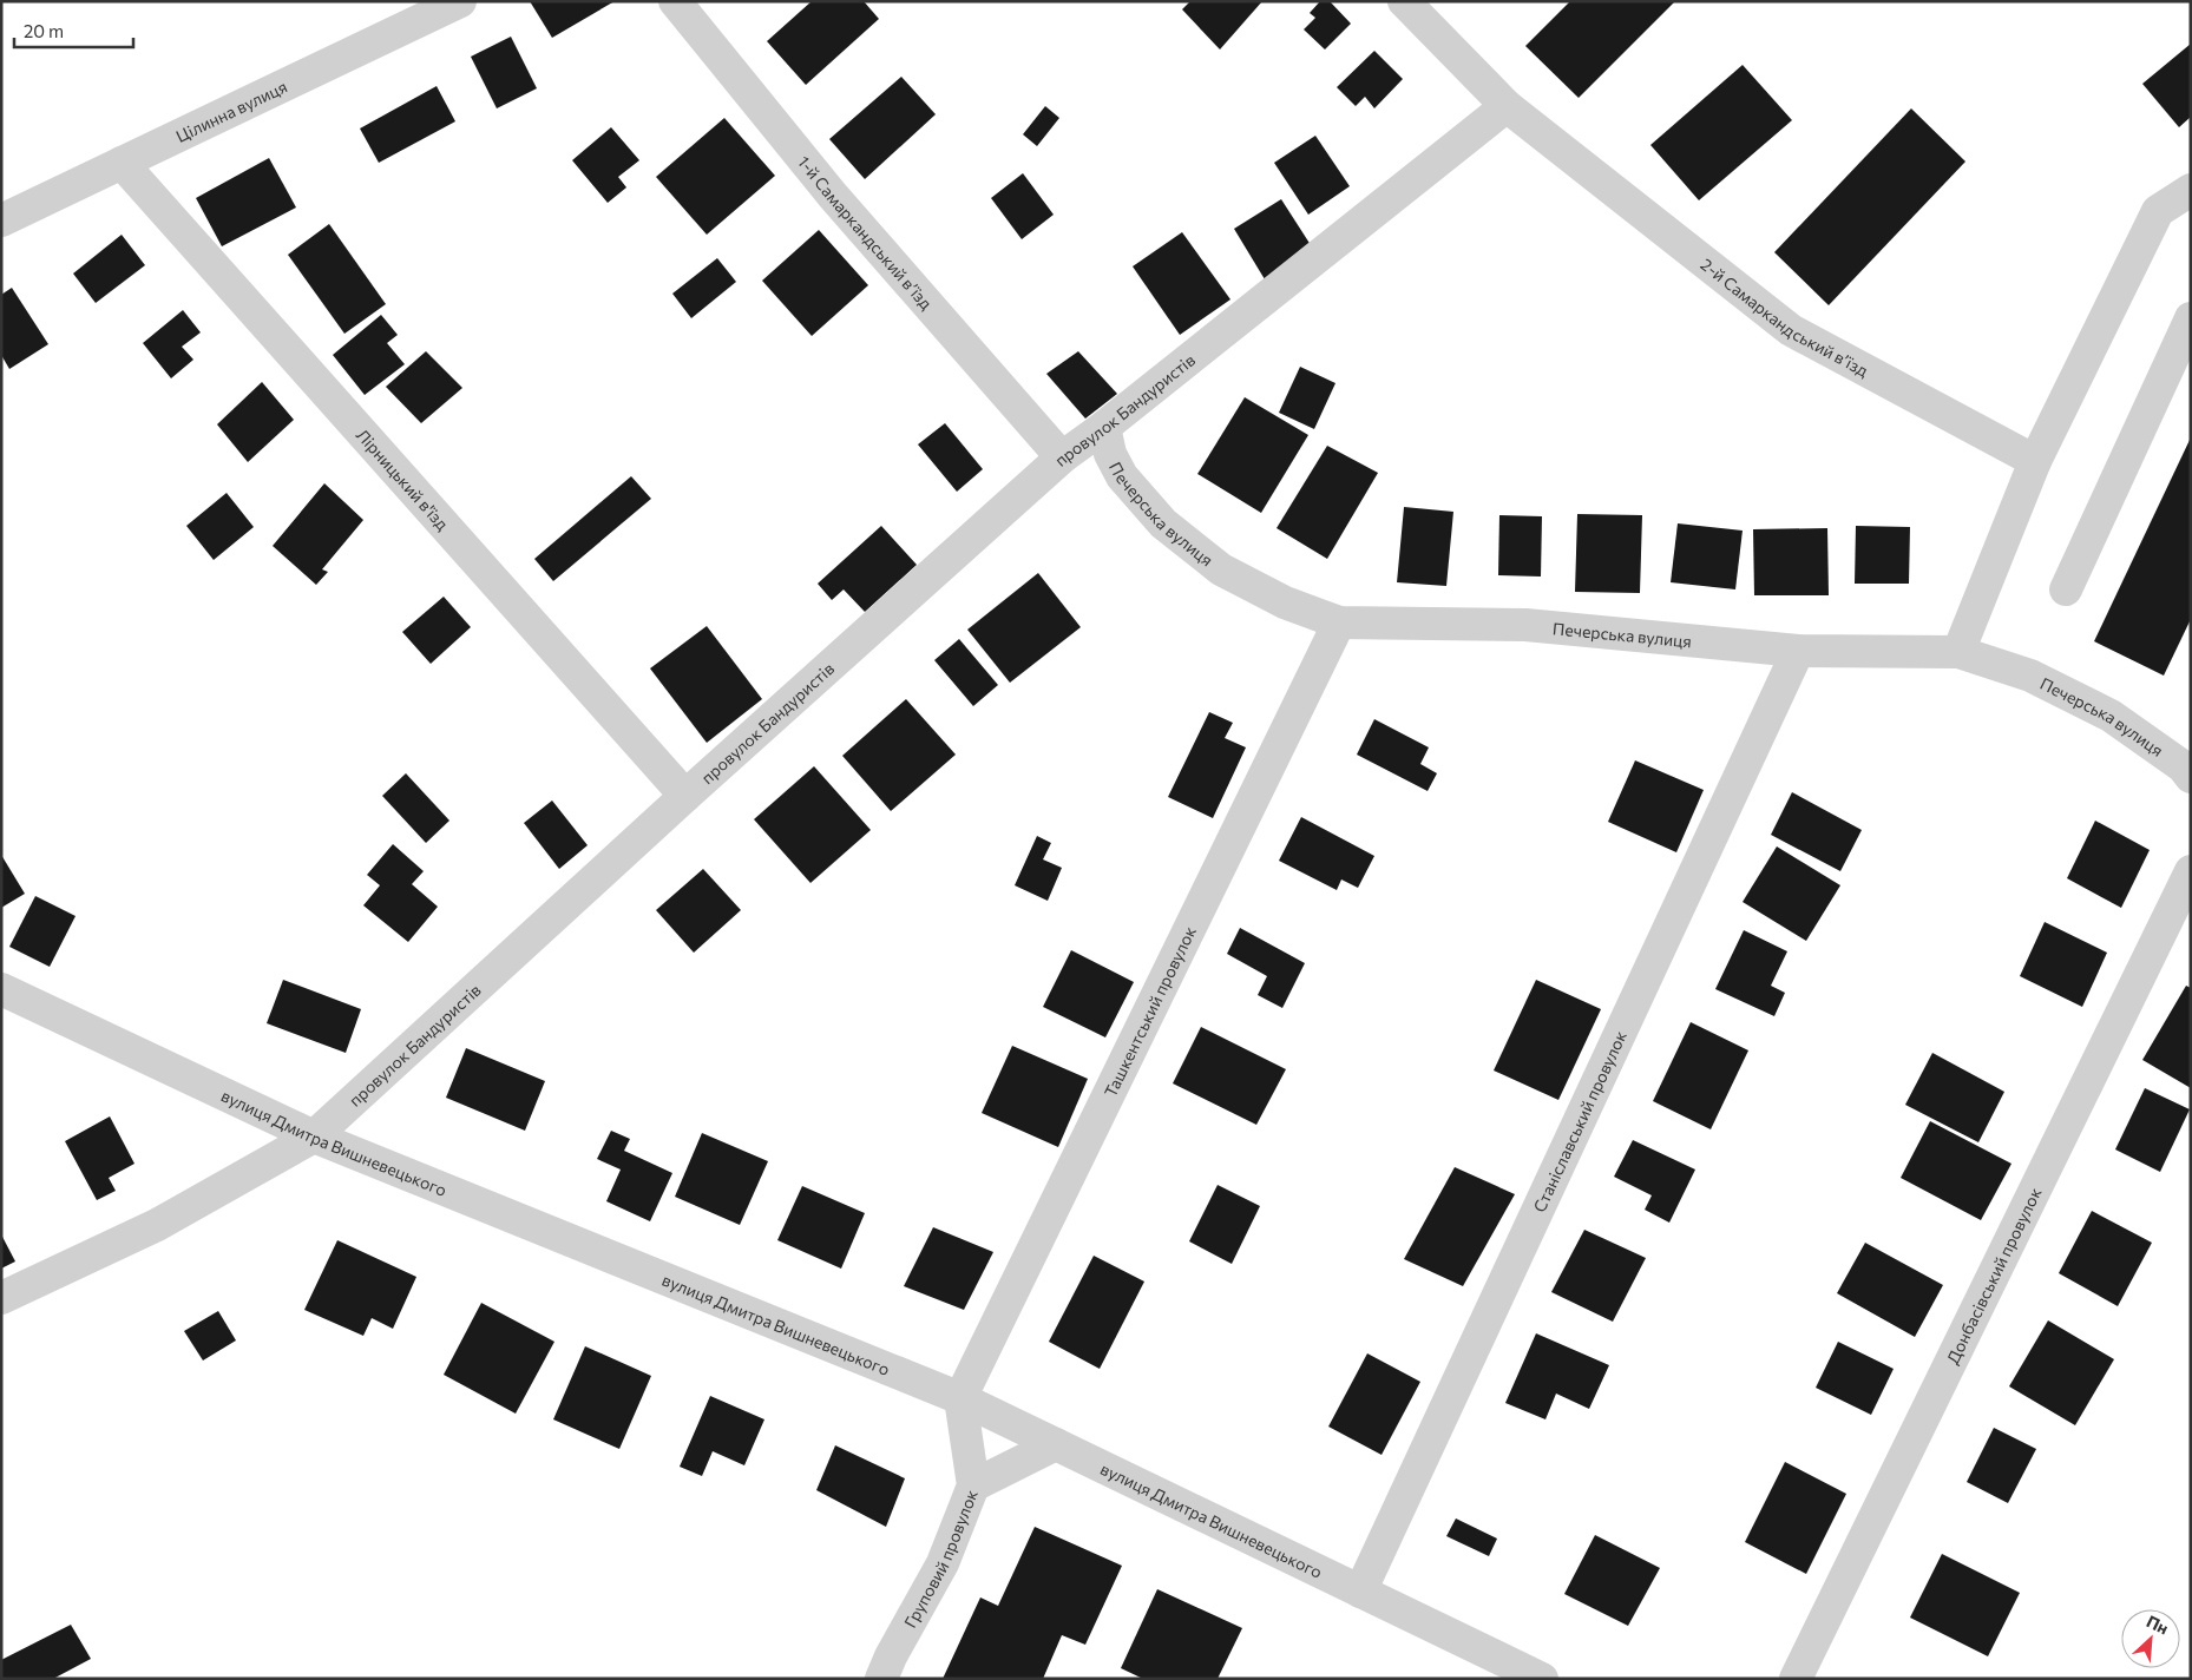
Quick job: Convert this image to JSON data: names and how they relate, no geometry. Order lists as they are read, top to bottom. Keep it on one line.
{"streets":{"street":["Цілинна вулиця","1-й Самаркандський в’їзд","2-й Самаркандський в’їзд","провулок Бандуристів","Лірницький в'їзд","Печерська вулиця","Ташкентський провулок","Станіславський провулок","вулиця Дмитра Вишневецького","Донбасівський провулок","Груповий провулок"]},"crossings":[["Цілинна вулиця","Лірницький в'їзд"],["1-й Самаркандський в’їзд","провулок Бандуристів"],["2-й Самаркандський в’їзд","провулок Бандуристів"],["провулок Бандуристів","Лірницький в'їзд"],["провулок Бандуристів","Печерська вулиця"],["провулок Бандуристів","вулиця Дмитра Вишневецького"],["Печерська вулиця","Ташкентський провулок"],["Печерська вулиця","Станіславський провулок"],["Ташкентський провулок","вулиця Дмитра Вишневецького"],["Ташкентський провулок","Груповий провулок"],["Станіславський провулок","вулиця Дмитра Вишневецького"],["вулиця Дмитра Вишневецького","Груповий провулок"]],"scale_bar":"20 m","north":"top right"}
